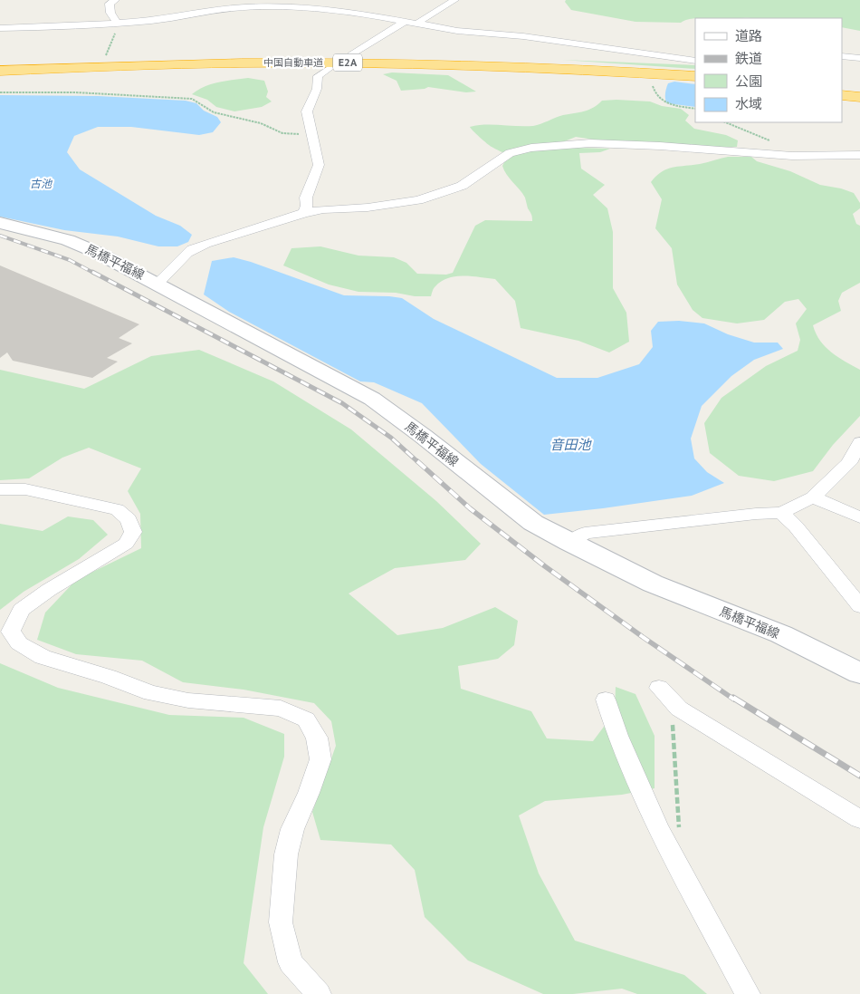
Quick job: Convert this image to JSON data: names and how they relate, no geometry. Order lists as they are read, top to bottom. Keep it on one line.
{"streets":{"highway":["中国自動車道","E2A"],"main road":["馬橋平福線"]},"water":["古池","音田池"],"legend":["道路","鉄道","公園","水域"]}
